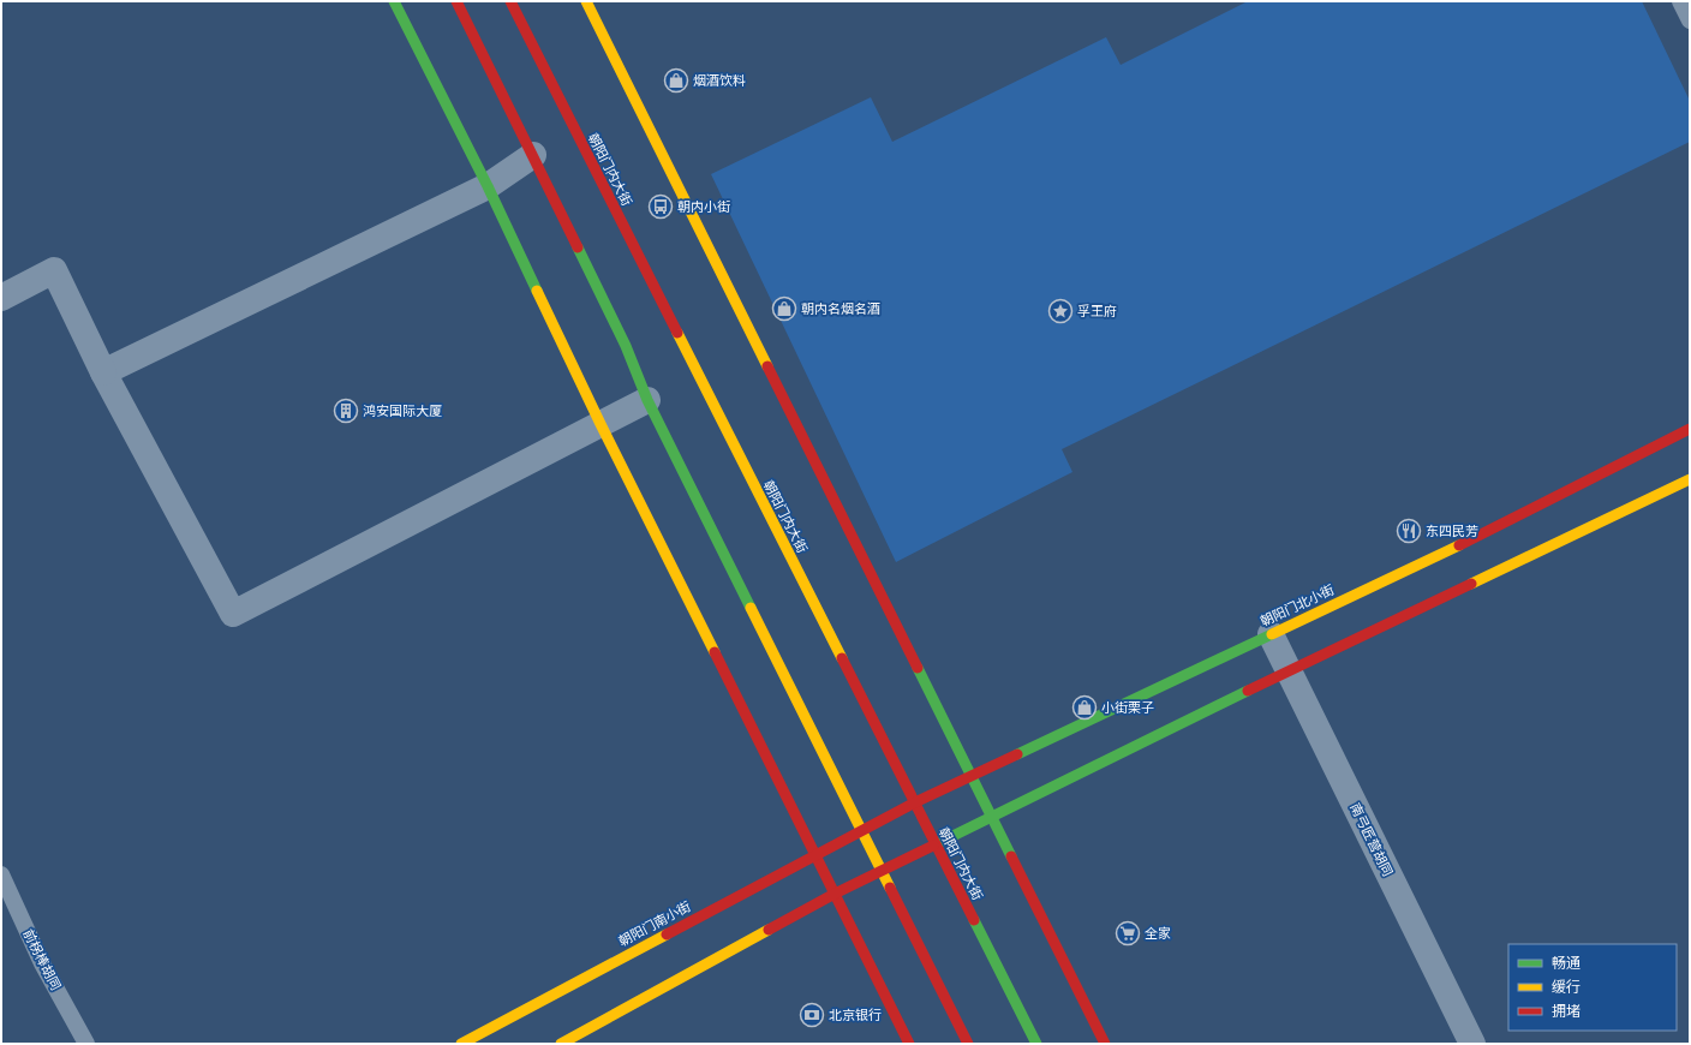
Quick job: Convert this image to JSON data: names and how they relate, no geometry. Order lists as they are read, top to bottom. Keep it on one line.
{"streets":{"main road":["朝阳门内大街","朝阳门北小街","朝阳门南小街"],"street":["南弓匠营胡同"],"lane":["前柺棒胡同"]},"crossings":[["朝阳门内大街","朝阳门北小街"],["朝阳门北小街","南弓匠营胡同"],["朝阳门北小街","朝阳门南小街"]],"places":{"shop":["烟酒饮料","朝内名烟名酒","小街栗子"],"bus stop":["朝内小街"],"place":["孚王府"],"building":["鸿安国际大厦"],"restaurant":["东四民芳"],"supermarket":["全家"],"bank":["北京银行"]},"legend":["畅通","缓行","拥堵"]}
